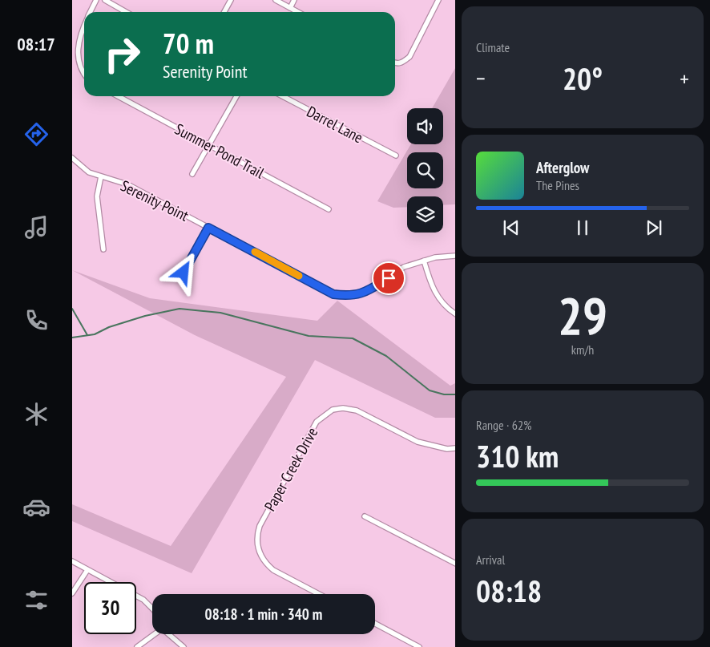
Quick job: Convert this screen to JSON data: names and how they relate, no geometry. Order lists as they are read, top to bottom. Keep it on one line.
{"streets":{"street":["Darrel Lane","Summer Pond Trail","Serenity Point","Paper Creek Drive"]},"page":{"tabs":"08:17","tile":["Climate",["29","km/h"],["Range · 62%","310 km"],["Arrival","08:18"]],"turn":["70 m","Serenity Point"],"heat":["−","20°","+"],"song":["Afterglow","The Pines"],"limit":"30","trip":"08:18 · 1 min · 340 m"}}
